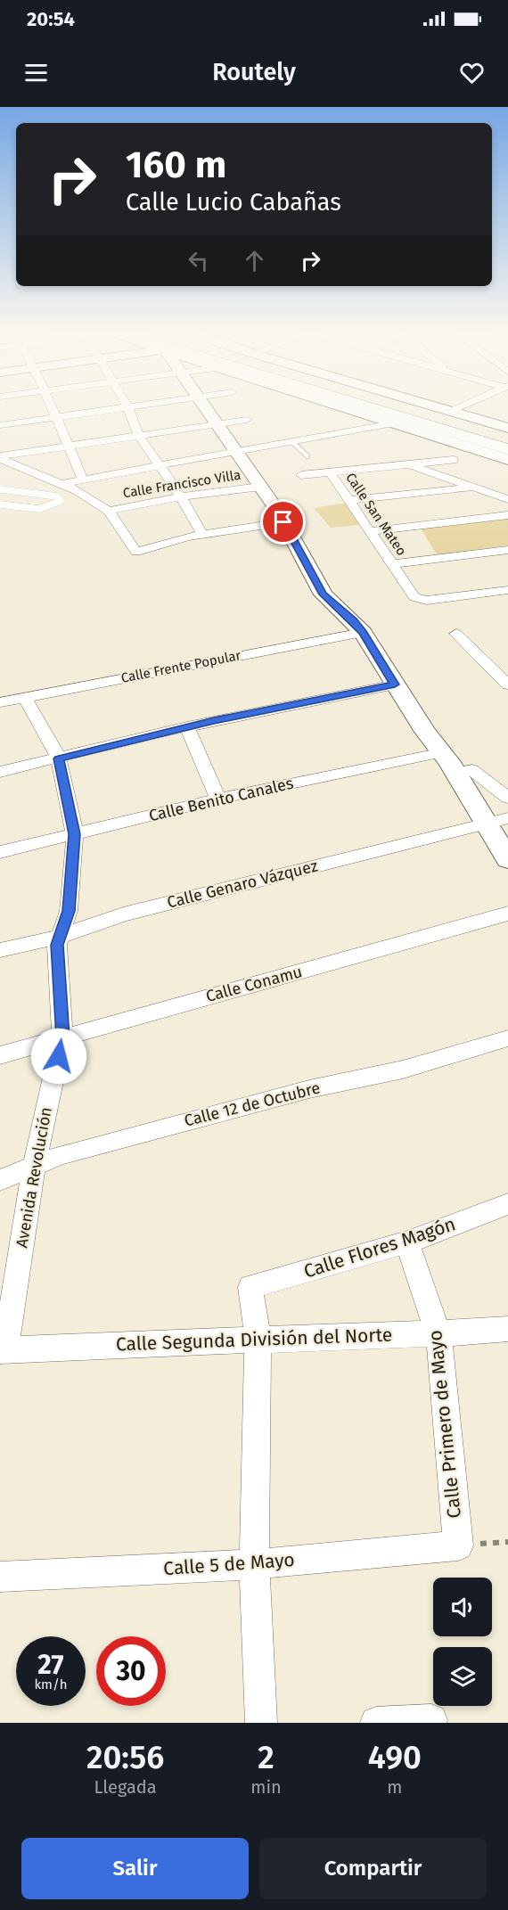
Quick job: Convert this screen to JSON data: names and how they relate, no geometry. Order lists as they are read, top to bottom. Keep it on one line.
{"streets":{"street":["Calle Francisco Villa","Calle San Mateo","Calle Frente Popular","Calle Benito Canales","Calle Genaro Vázquez","Calle Conamu","Calle 12 de Octubre","Avenida Revolución","Calle Flores Magón","Calle Segunda División del Norte","Calle Primero de Mayo","Calle 5 de Mayo"]},"crossings":[["Calle Frente Popular","Avenida Revolución"],["Calle Benito Canales","Avenida Revolución"],["Calle Genaro Vázquez","Avenida Revolución"],["Calle Conamu","Avenida Revolución"],["Calle 12 de Octubre","Avenida Revolución"],["Avenida Revolución","Calle Segunda División del Norte"],["Calle Flores Magón","Calle Segunda División del Norte"],["Calle Flores Magón","Calle Primero de Mayo"],["Calle Segunda División del Norte","Calle Primero de Mayo"],["Calle Primero de Mayo","Calle 5 de Mayo"]],"page":{"status":"20:54","header":"Routely","turn":["160 m","Calle Lucio Cabañas"],"speed":"27 km/h","limit":"30","eta":["20:56","Llegada","2","min","490","m"],"buttons":["Salir","Compartir"]}}
